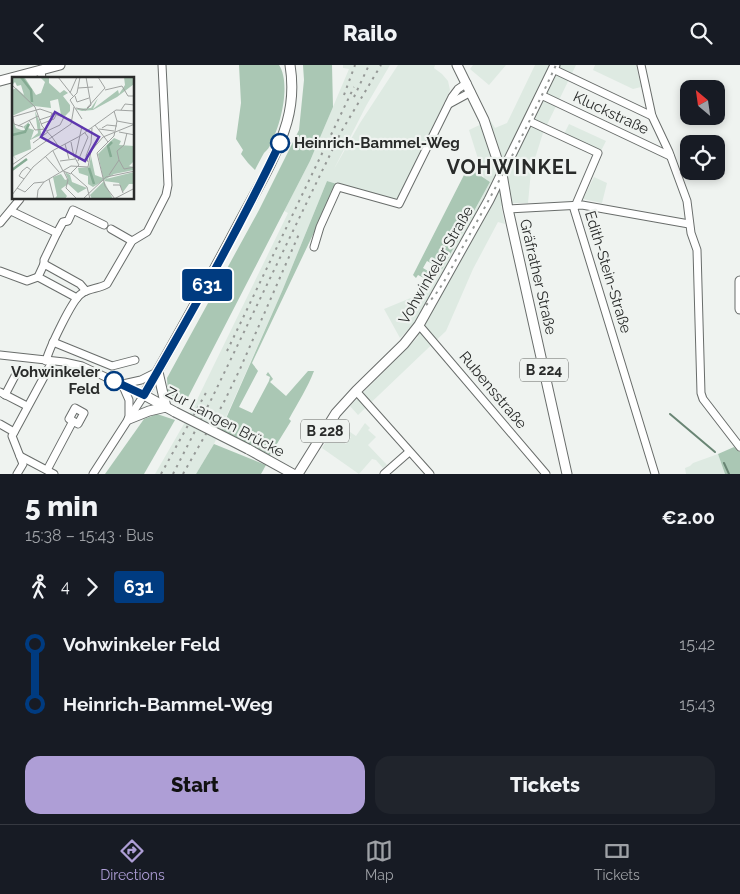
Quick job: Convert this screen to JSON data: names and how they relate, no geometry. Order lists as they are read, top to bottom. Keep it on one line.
{"streets":{"main road":["Vohwinkeler Straße","Gräfrather Straße","B 224","Zur Langen Brücke","B 228"],"street":["Kluckstraße","Edith-Stein-Straße","Rubensstraße"]},"crossings":[["Kluckstraße","B 228"],["Vohwinkeler Straße","Gräfrather Straße"],["Vohwinkeler Straße","Rubensstraße"],["Vohwinkeler Straße","B 228"],["Edith-Stein-Straße","B 228"],["Gräfrather Straße","B 228"]],"districts":["VOHWINKEL"],"places":["Heinrich-Bammel-Weg","Vohwinkeler Feld"],"lines":["bus line 631"],"north":"top left","page":{"header":"Railo","on_map":"631","heading":["5 min","15:38 – 15:43 · Bus","€2.00"],"legs":["4","631"],"list":[{"name":"Vohwinkeler Feld","value":"15:42"},{"name":"Heinrich-Bammel-Weg","value":"15:43"}],"buttons":["Start","Tickets"],"tabs":["Directions","Map","Tickets"]}}
